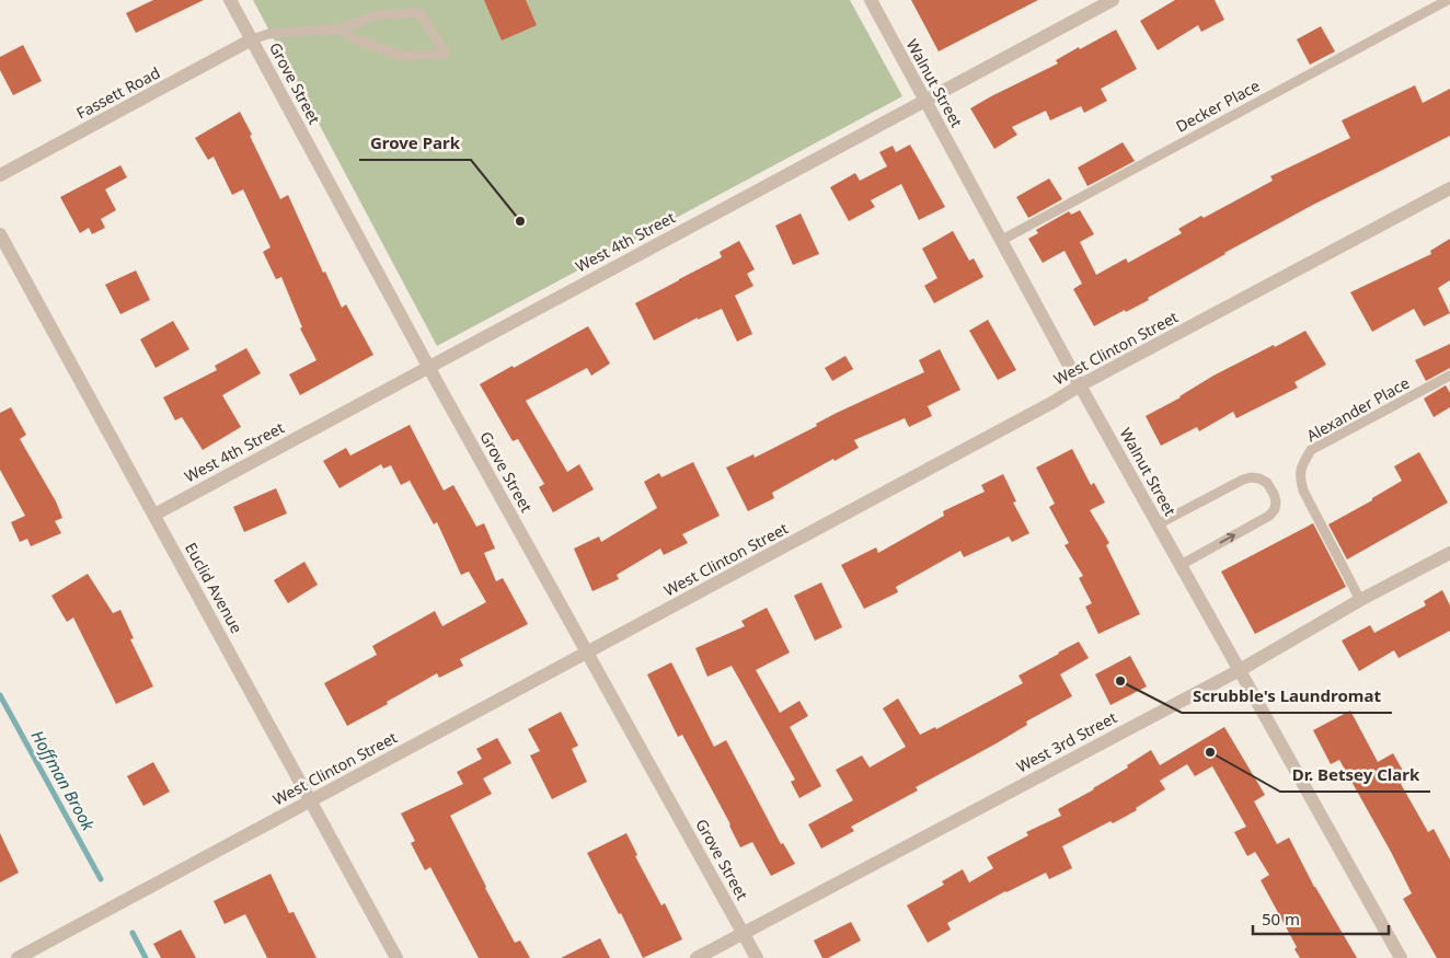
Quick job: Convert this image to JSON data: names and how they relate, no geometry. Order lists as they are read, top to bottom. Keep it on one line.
{"streets":{"street":["Grove Street","Walnut Street","Fassett Road","West 4th Street","West Clinton Street","Euclid Avenue","West 3rd Street"],"lane":["Decker Place","Alexander Place"]},"crossings":[["Grove Street","Fassett Road"],["Grove Street","West 4th Street"],["Grove Street","West Clinton Street"],["Grove Street","West 3rd Street"],["Walnut Street","Decker Place"],["Walnut Street","West 4th Street"],["Walnut Street","West Clinton Street"],["Walnut Street","West 3rd Street"],["West 4th Street","Euclid Avenue"],["West Clinton Street","Euclid Avenue"],["Alexander Place","West 3rd Street"]],"water":["Hoffman Brook"],"places":["Grove Park","Scrubble's Laundromat","Dr. Betsey Clark"],"scale_bar":"50 m"}
